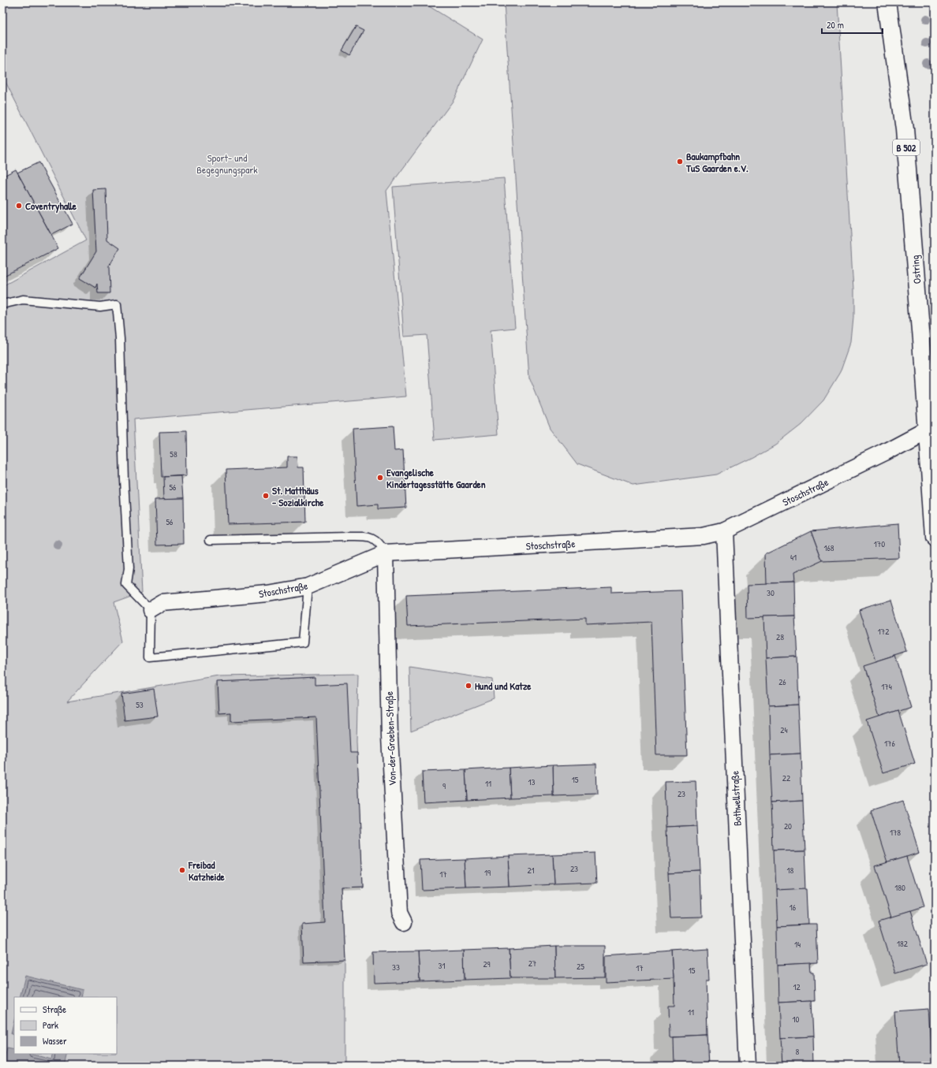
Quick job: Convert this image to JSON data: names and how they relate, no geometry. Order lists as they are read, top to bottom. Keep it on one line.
{"streets":{"main road":["B 502","Ostring"],"street":["Stoschstraße","Von-der-Groeben-Straße","Bothwellstraße"]},"crossings":[["Ostring","Stoschstraße"],["Stoschstraße","Von-der-Groeben-Straße"],["Stoschstraße","Bothwellstraße"]],"parks":["Sport- und Begegnungspark"],"places":["Baukampfbahn TuS Gaarden e.V.","Coventryhalle","Evangelische Kindertagesstätte Gaarden","St. Matthäus - Sozialkirche","Hund und Katze","Freibad Katzheide"],"house_numbers":["58","56","56","170","168","41","30","172","28","26","174","53","24","176","22","15","13","11","9","23","20","178","23","21","18","19","17","180","16","182","14","27","29","31","25","33","17","15","12","11","10","8"],"legend":["Straße","Park","Wasser"],"scale_bar":"20 m"}
